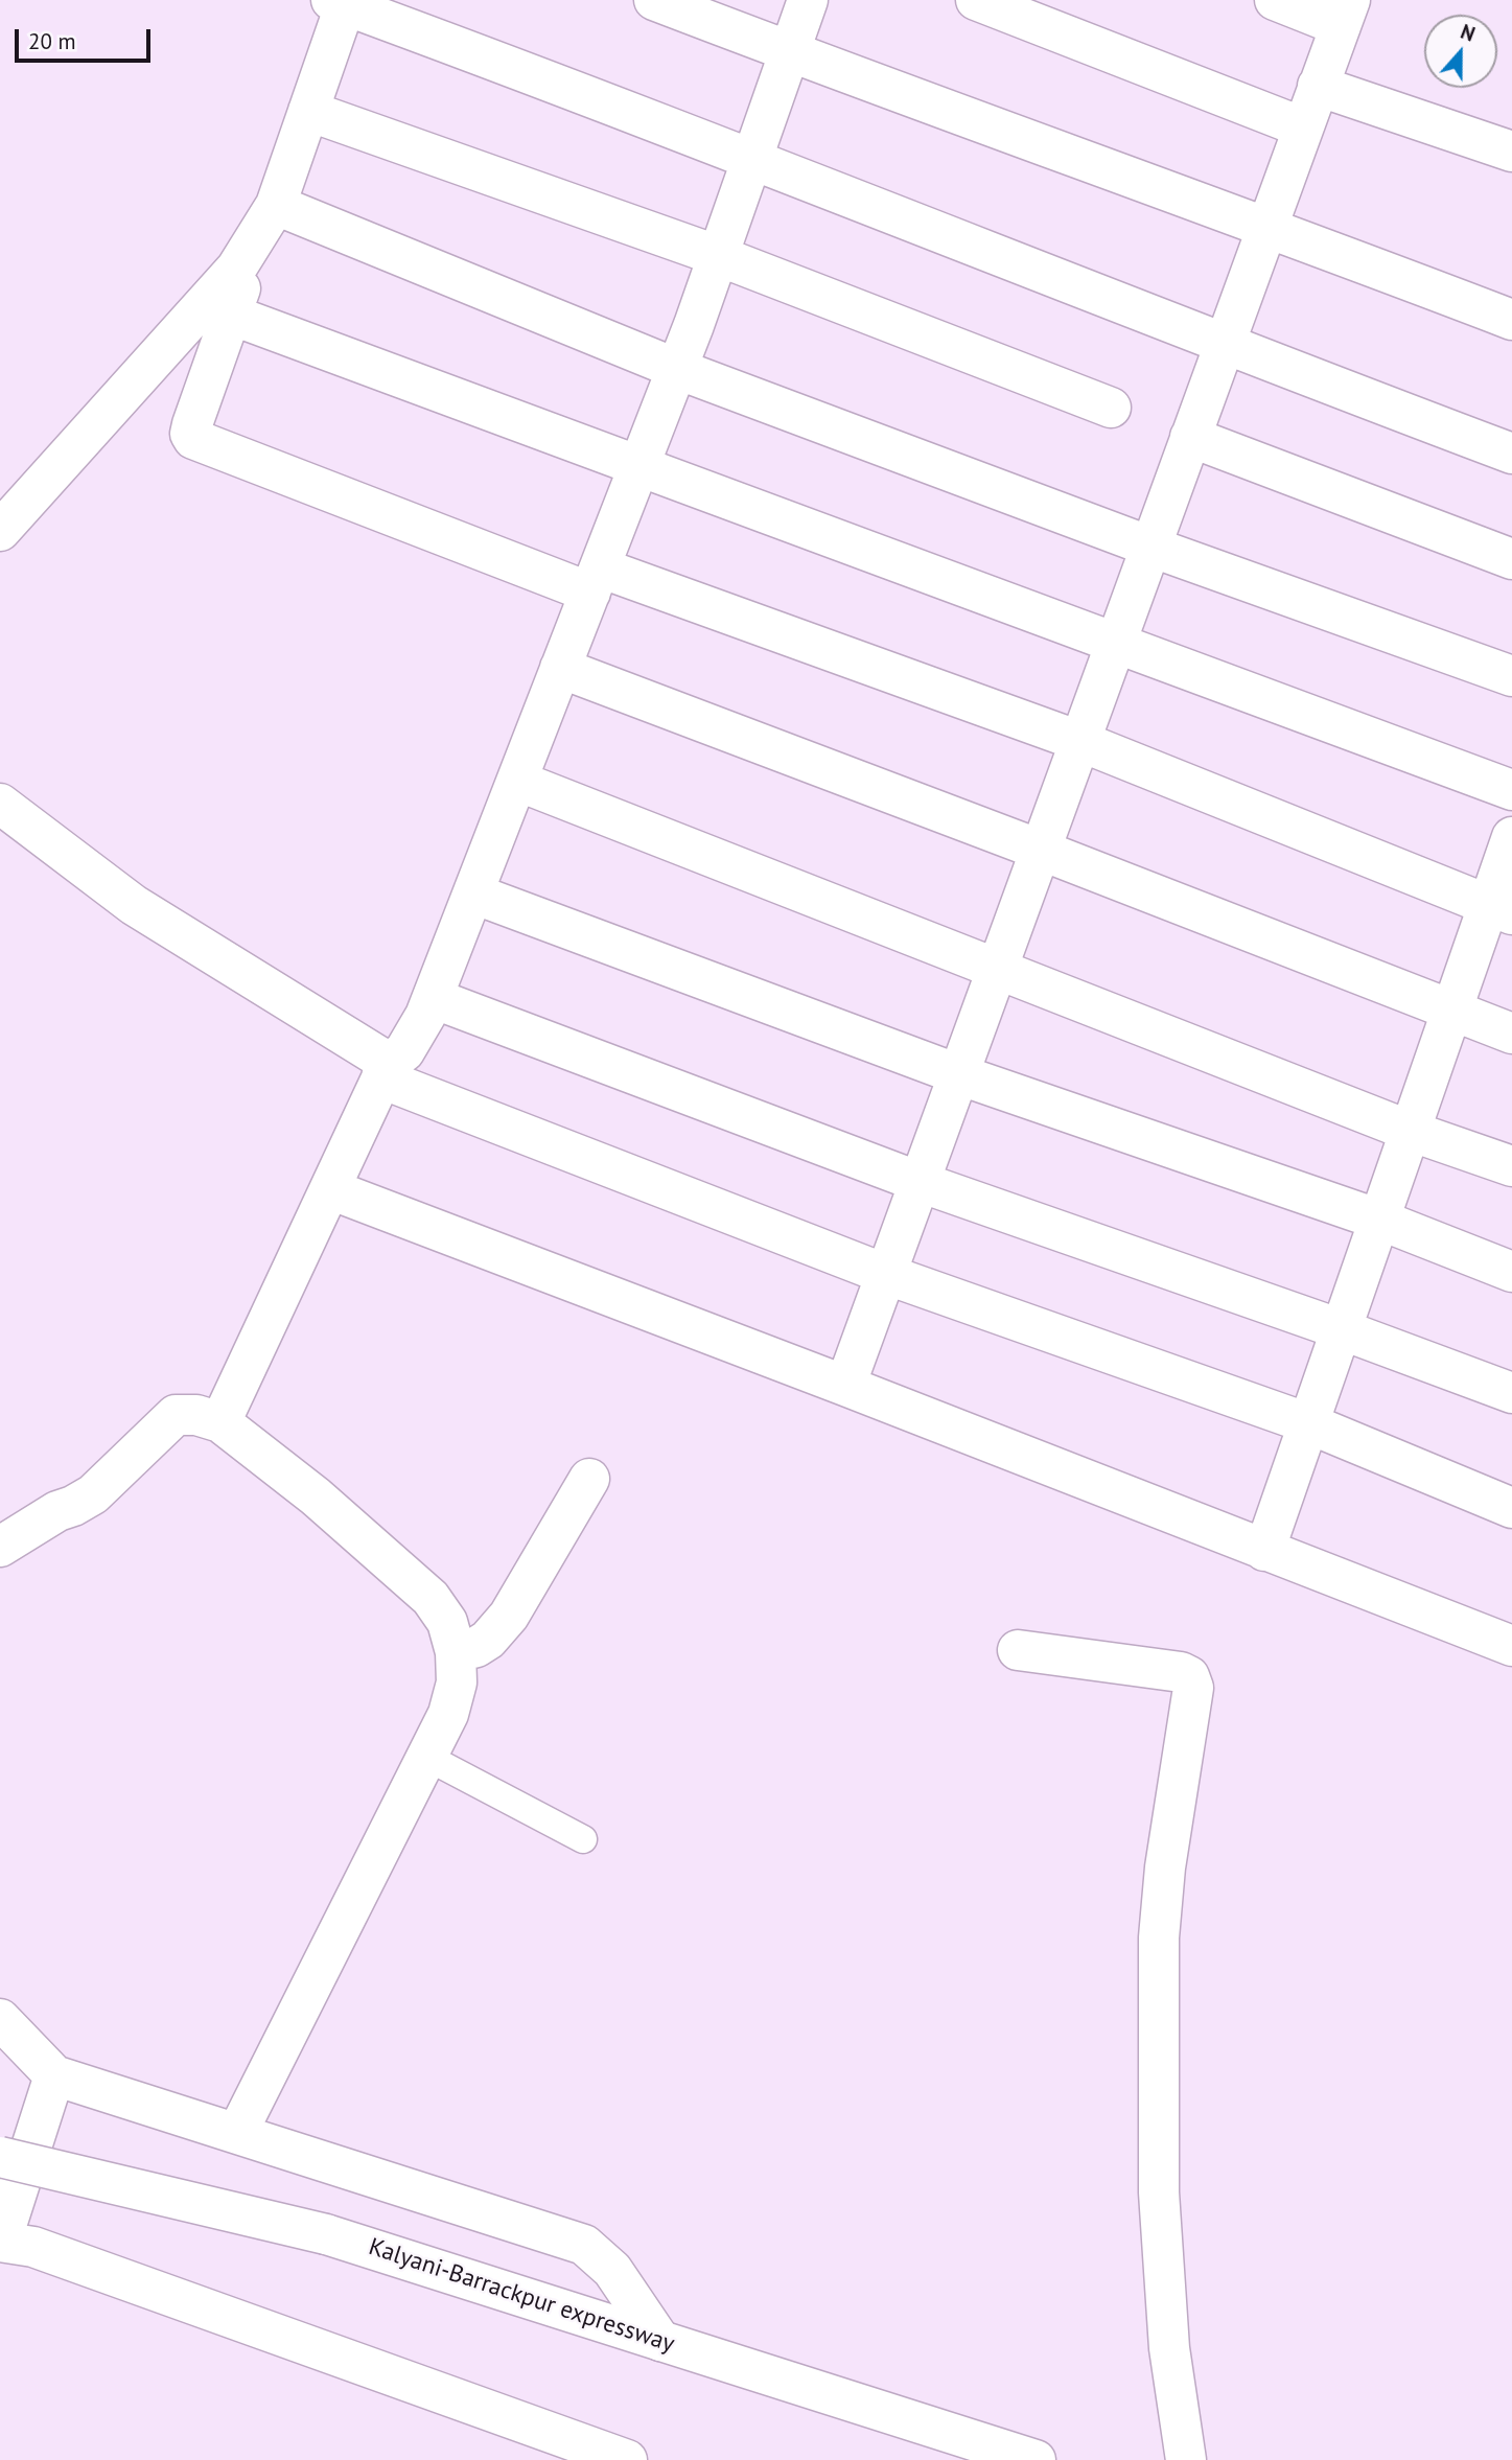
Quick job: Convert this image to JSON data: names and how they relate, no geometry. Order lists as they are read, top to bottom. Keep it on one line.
{"streets":{"main road":["Kalyani-Barrackpur expressway"]},"scale_bar":"20 m","north":"top"}
